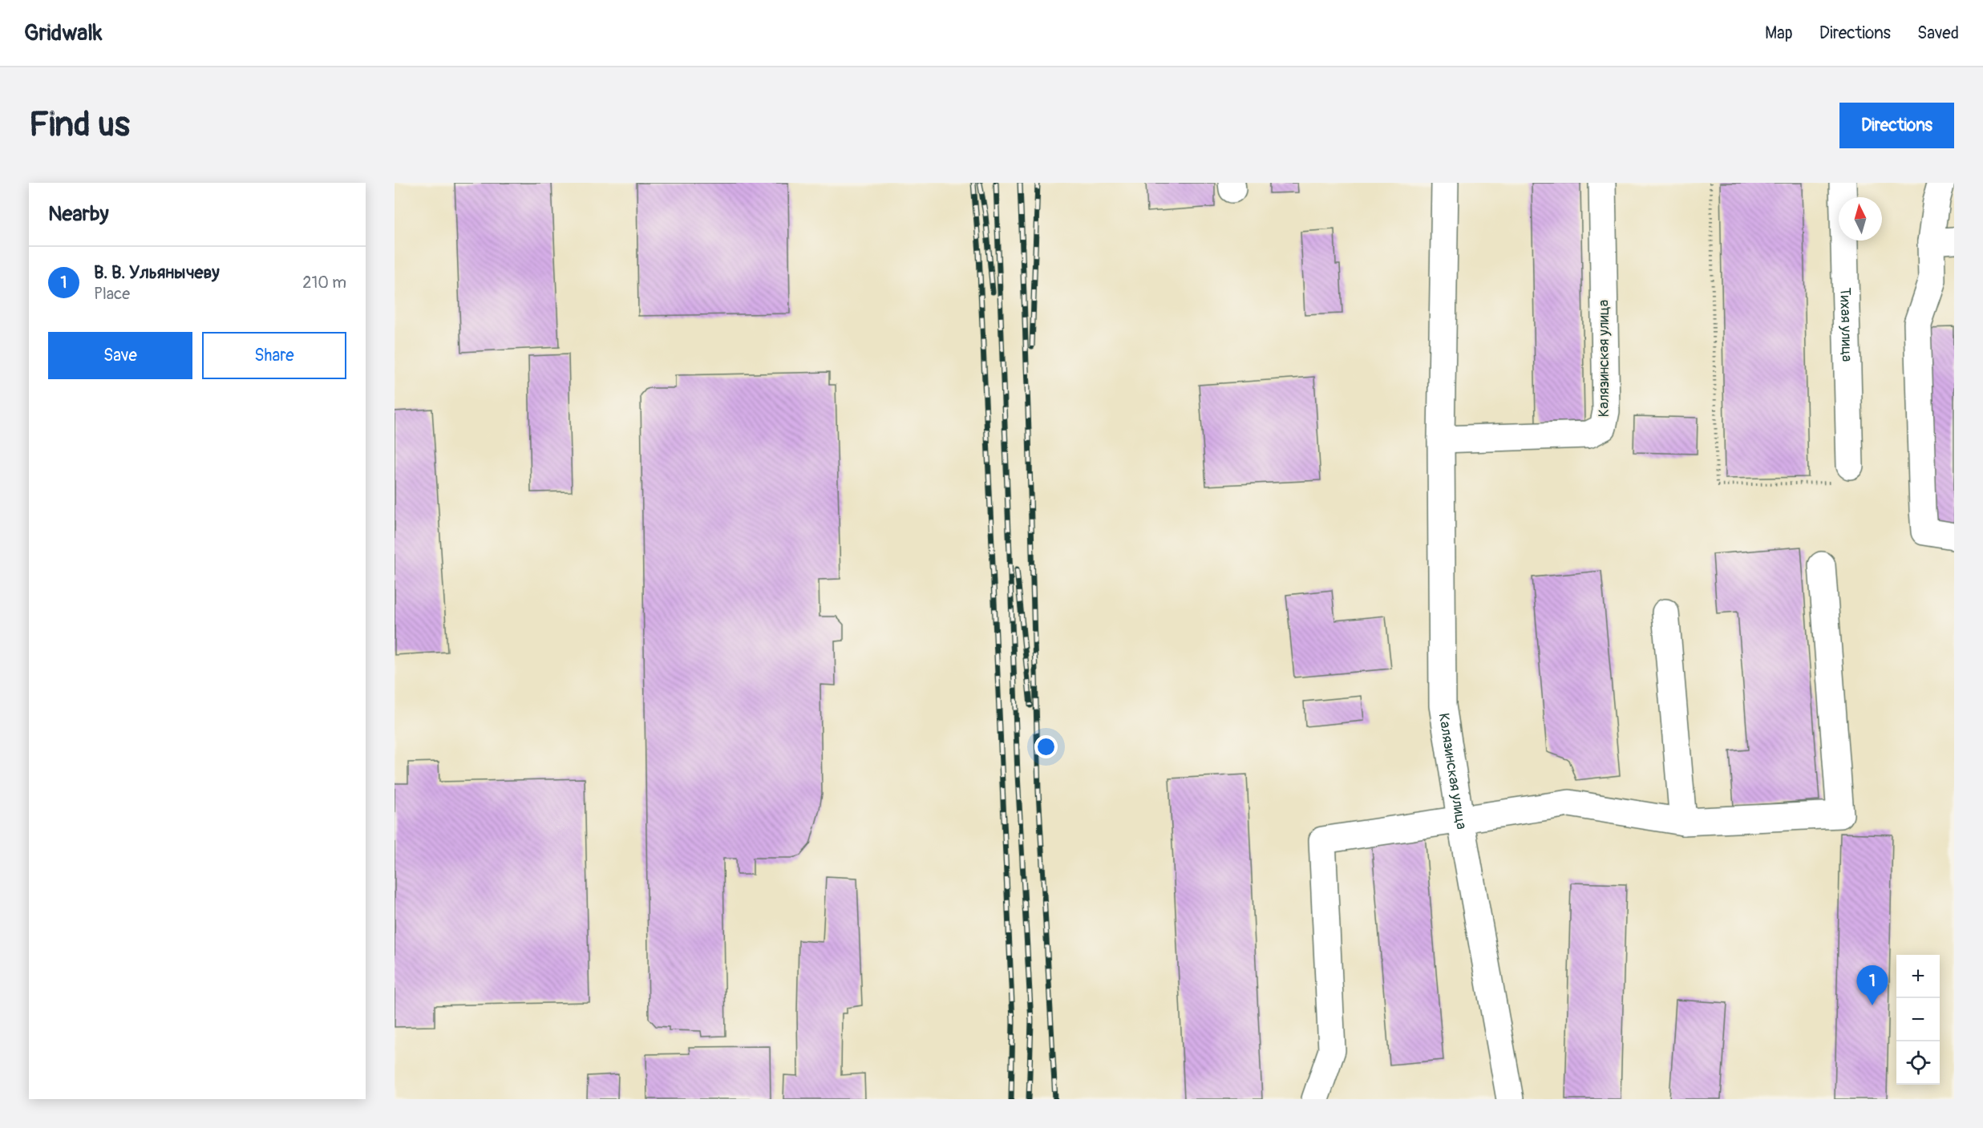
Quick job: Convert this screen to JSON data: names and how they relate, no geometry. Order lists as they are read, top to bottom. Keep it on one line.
{"streets":{"street":["Тихая улица","Калязинская улица"]},"north":"top","page":{"header":"Gridwalk","nav":["Map","Directions","Saved"],"buttons":["Directions",["Save","Share"]],"title":"Find us","heading":"Nearby","list":[{"mark":"1","name":"В. В. Ульянычеву","note":"Place","value":"210 m"}],"map_buttons":["+","−"],"pins":"1"}}
